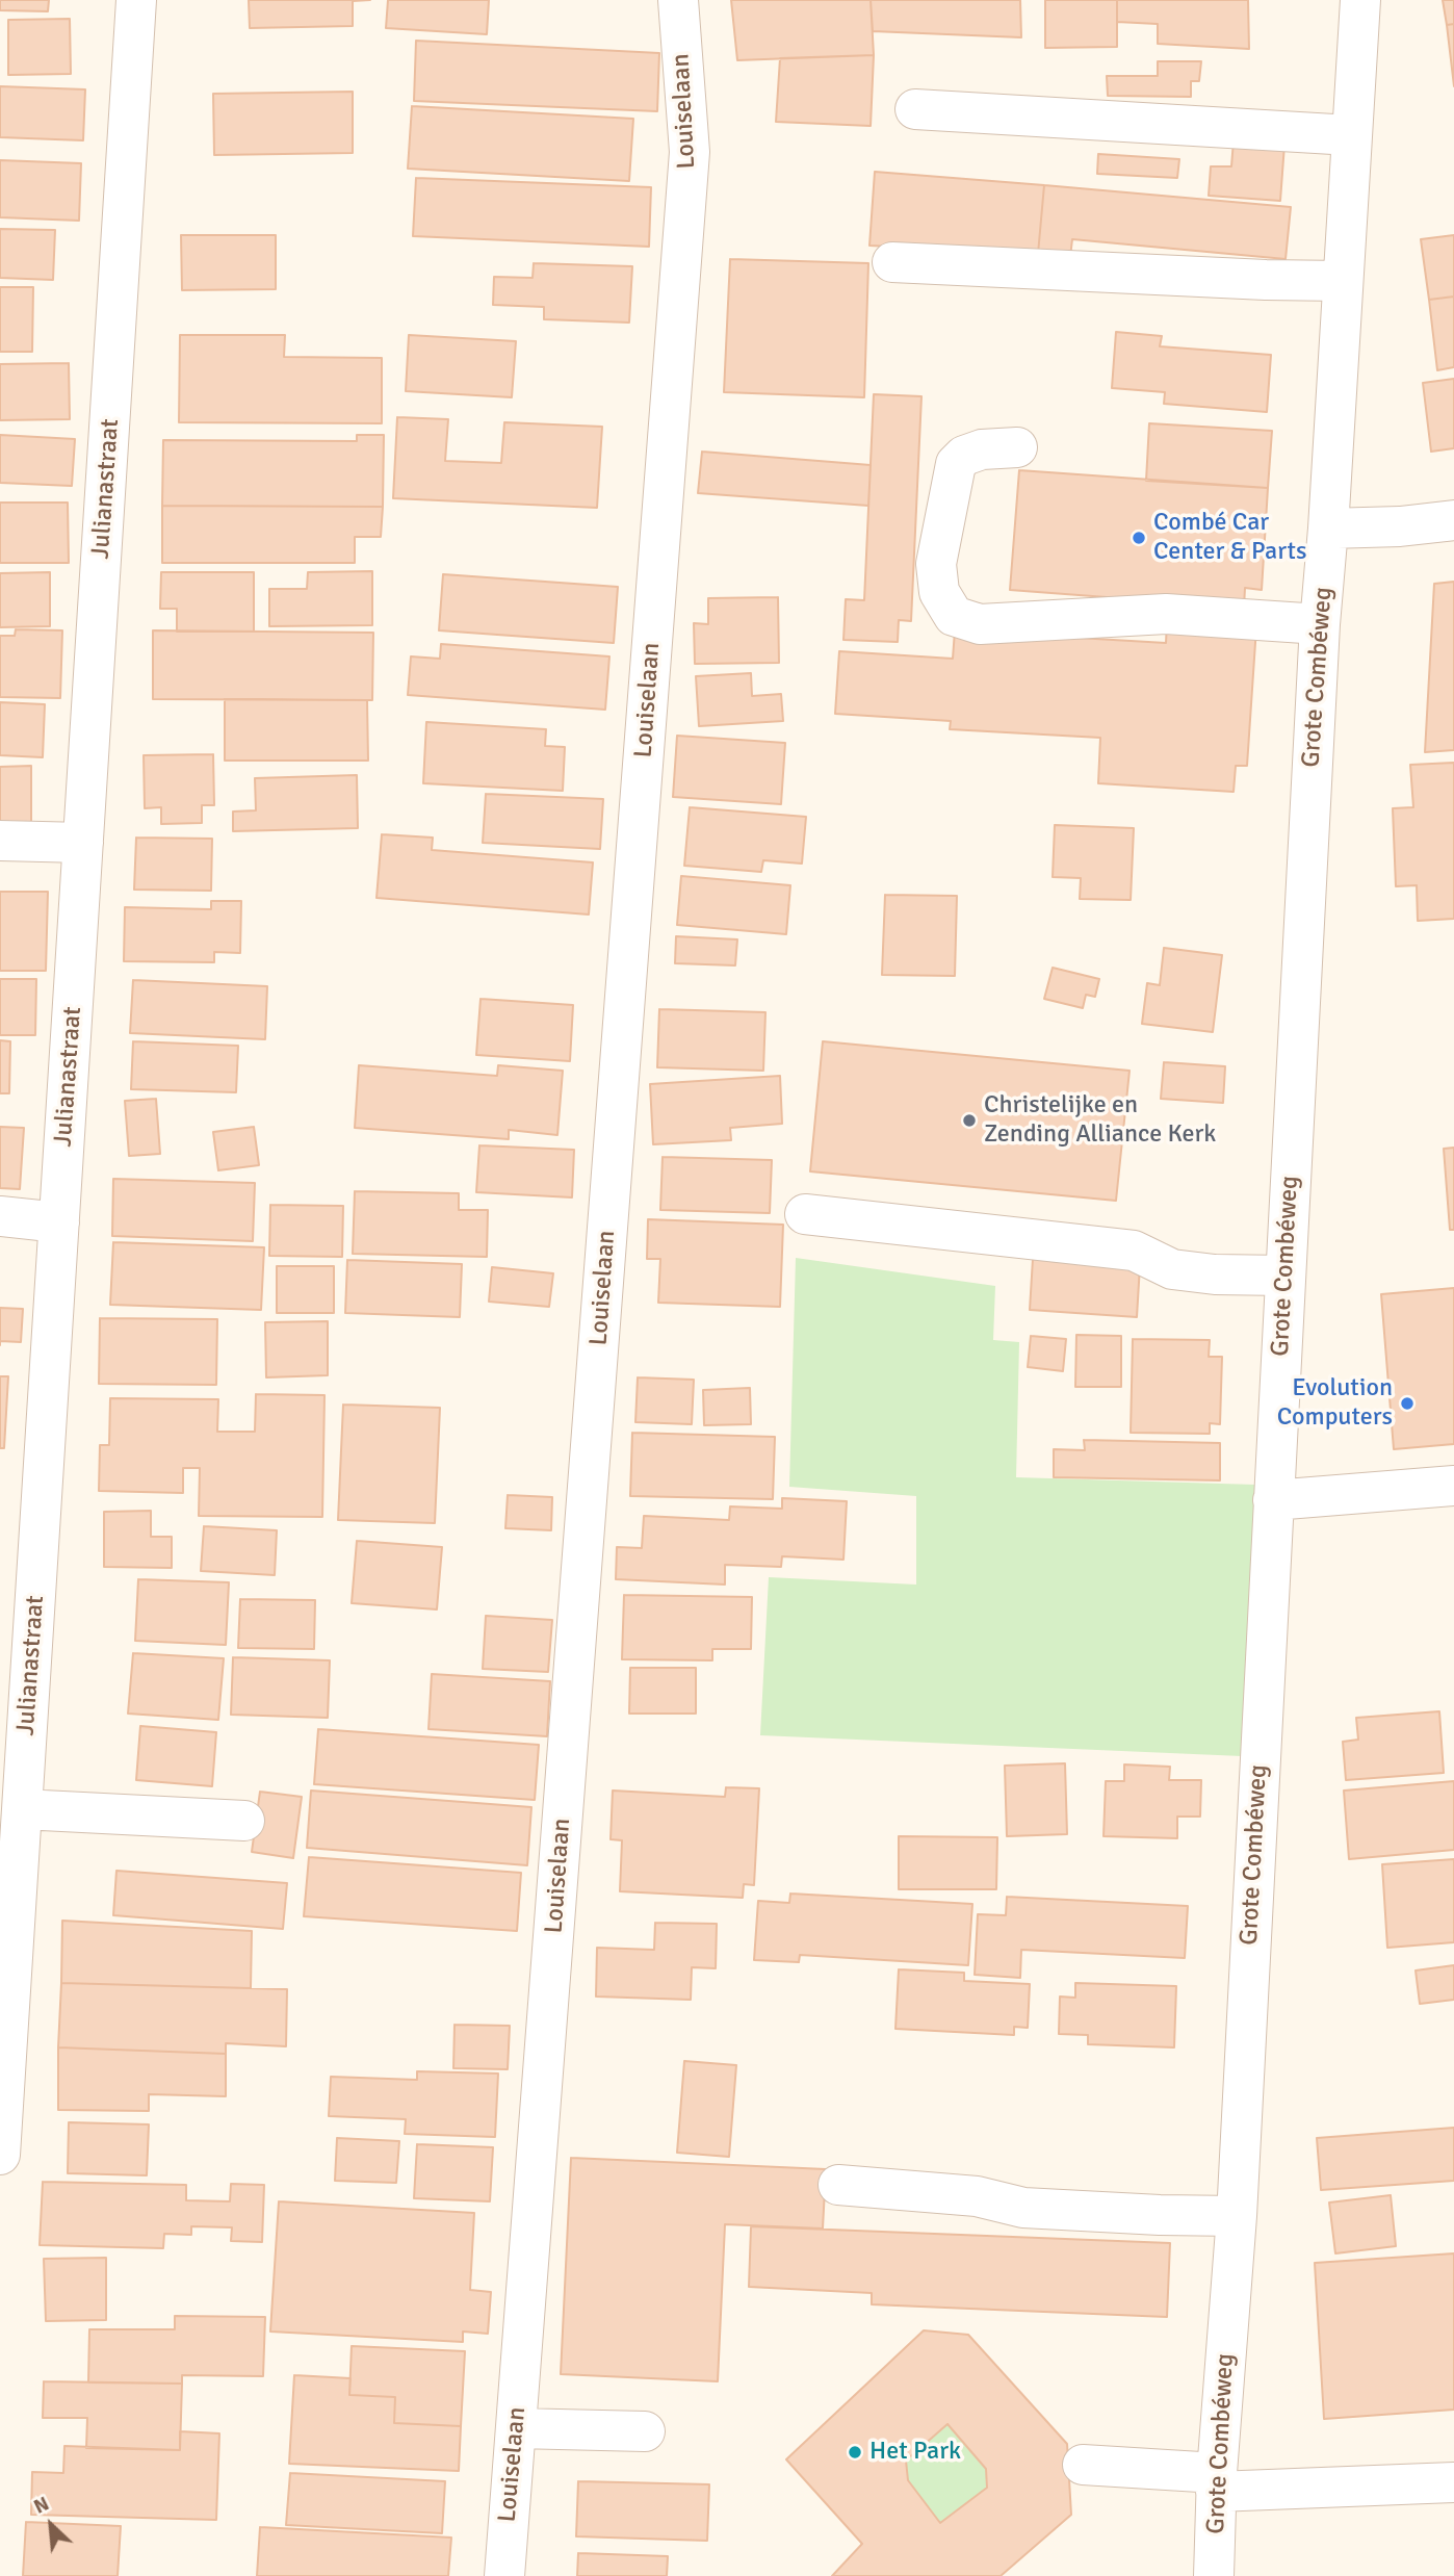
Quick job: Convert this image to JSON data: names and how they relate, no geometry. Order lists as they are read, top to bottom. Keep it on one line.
{"streets":{"street":["Louiselaan","Julianastraat","Grote Combéweg"]},"places":["Combé Car Center & Parts","Christelijke en Zending Alliance Kerk","Evolution Computers","Het Park"],"north":"top left"}
